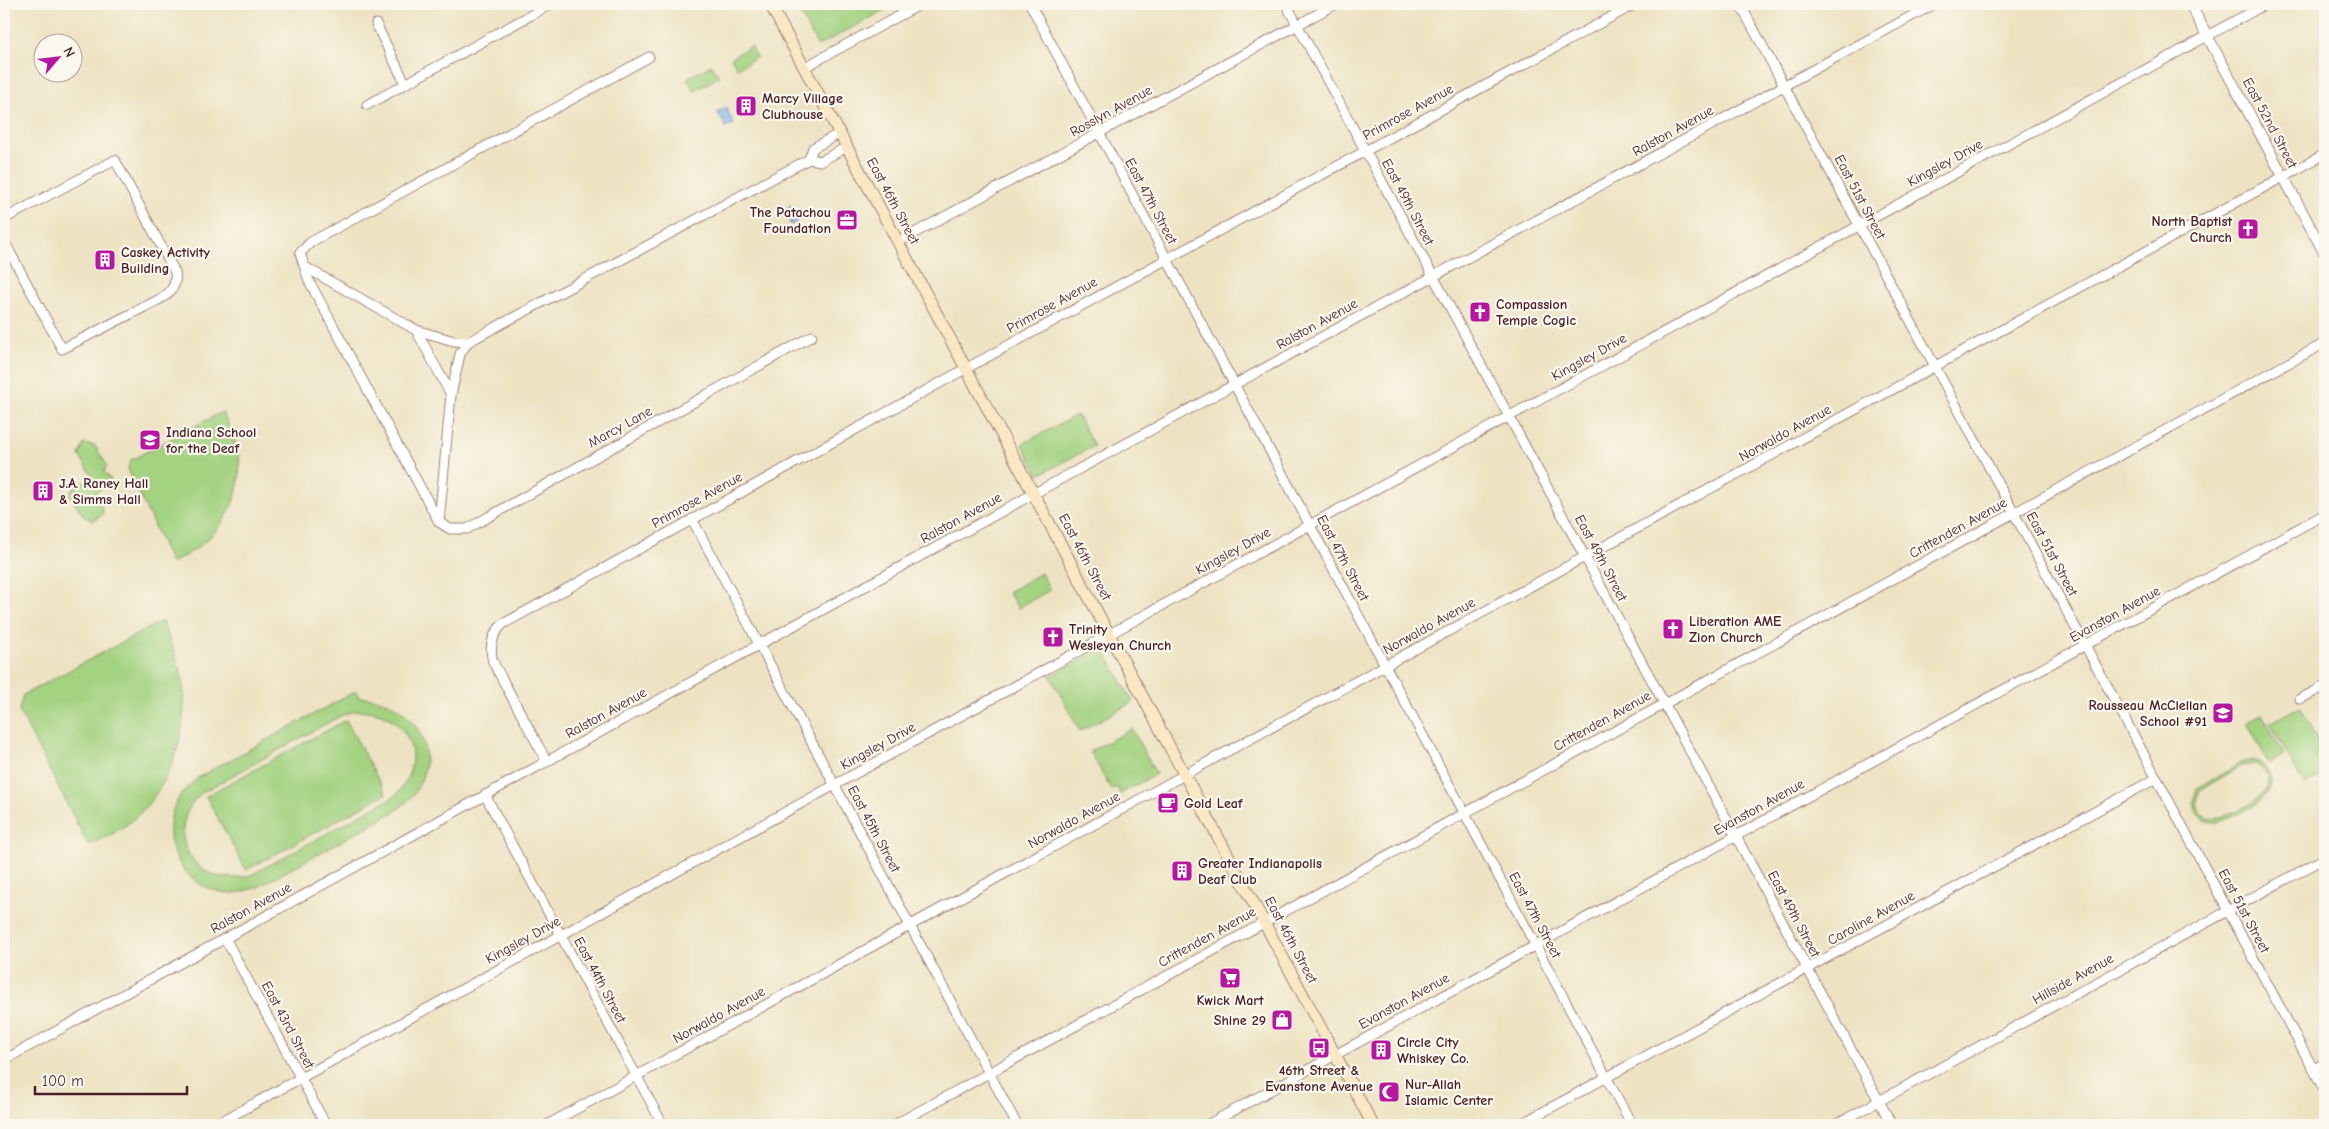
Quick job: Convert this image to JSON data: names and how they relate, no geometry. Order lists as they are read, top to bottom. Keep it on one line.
{"streets":{"main road":["East 46th Street"],"street":["Rosslyn Avenue","Primrose Avenue","East 52nd Street","Ralston Avenue","Kingsley Drive","East 51st Street","East 47th Street","East 49th Street","Marcy Lane","Norwaldo Avenue","Crittenden Avenue","Evanston Avenue","East 45th Street","Caroline Avenue","Hillside Avenue","East 44th Street","East 43rd Street"]},"crossings":[["Rosslyn Avenue","East 46th Street"],["Rosslyn Avenue","East 47th Street"],["Rosslyn Avenue","East 49th Street"],["Primrose Avenue","Ralston Avenue"],["Primrose Avenue","East 46th Street"],["Primrose Avenue","East 47th Street"],["Primrose Avenue","East 49th Street"],["Primrose Avenue","East 45th Street"],["East 52nd Street","Kingsley Drive"],["East 52nd Street","Norwaldo Avenue"],["Ralston Avenue","East 51st Street"],["Ralston Avenue","East 46th Street"],["Ralston Avenue","East 47th Street"],["Ralston Avenue","East 49th Street"],["Ralston Avenue","East 45th Street"],["Ralston Avenue","East 44th Street"],["Ralston Avenue","East 43rd Street"],["Kingsley Drive","East 51st Street"],["Kingsley Drive","East 46th Street"],["Kingsley Drive","East 47th Street"],["Kingsley Drive","East 49th Street"],["Kingsley Drive","East 45th Street"],["Kingsley Drive","East 44th Street"],["Kingsley Drive","East 43rd Street"],["East 51st Street","Norwaldo Avenue"],["East 51st Street","Crittenden Avenue"],["East 51st Street","Evanston Avenue"],["East 51st Street","Caroline Avenue"],["East 51st Street","Hillside Avenue"],["East 46th Street","Norwaldo Avenue"],["East 46th Street","Crittenden Avenue"],["East 46th Street","Evanston Avenue"],["East 47th Street","Norwaldo Avenue"],["East 47th Street","Crittenden Avenue"],["East 47th Street","Evanston Avenue"],["East 47th Street","Caroline Avenue"],["East 49th Street","Norwaldo Avenue"],["East 49th Street","Crittenden Avenue"],["East 49th Street","Evanston Avenue"],["East 49th Street","Caroline Avenue"],["East 49th Street","Hillside Avenue"],["Norwaldo Avenue","East 45th Street"],["Norwaldo Avenue","East 44th Street"],["Crittenden Avenue","East 45th Street"]],"places":{"building":["Marcy Village Clubhouse","Caskey Activity Building","J.A. Raney Hall & Simms Hall","Greater Indianapolis Deaf Club","Circle City Whiskey Co."],"office":["The Patachou Foundation"],"church":["North Baptist Church","Compassion Temple Cogic","Liberation AME Zion Church","Trinity Wesleyan Church"],"school or university":["Indiana School for the Deaf","Rousseau McClellan School #91"],"cafe":["Gold Leaf"],"supermarket":["Kwick Mart"],"shop":["Shine 29"],"bus stop":["46th Street & Evanstone Avenue"],"mosque":["Nur-Allah Islamic Center"]},"scale_bar":"100 m","north":"top right"}
